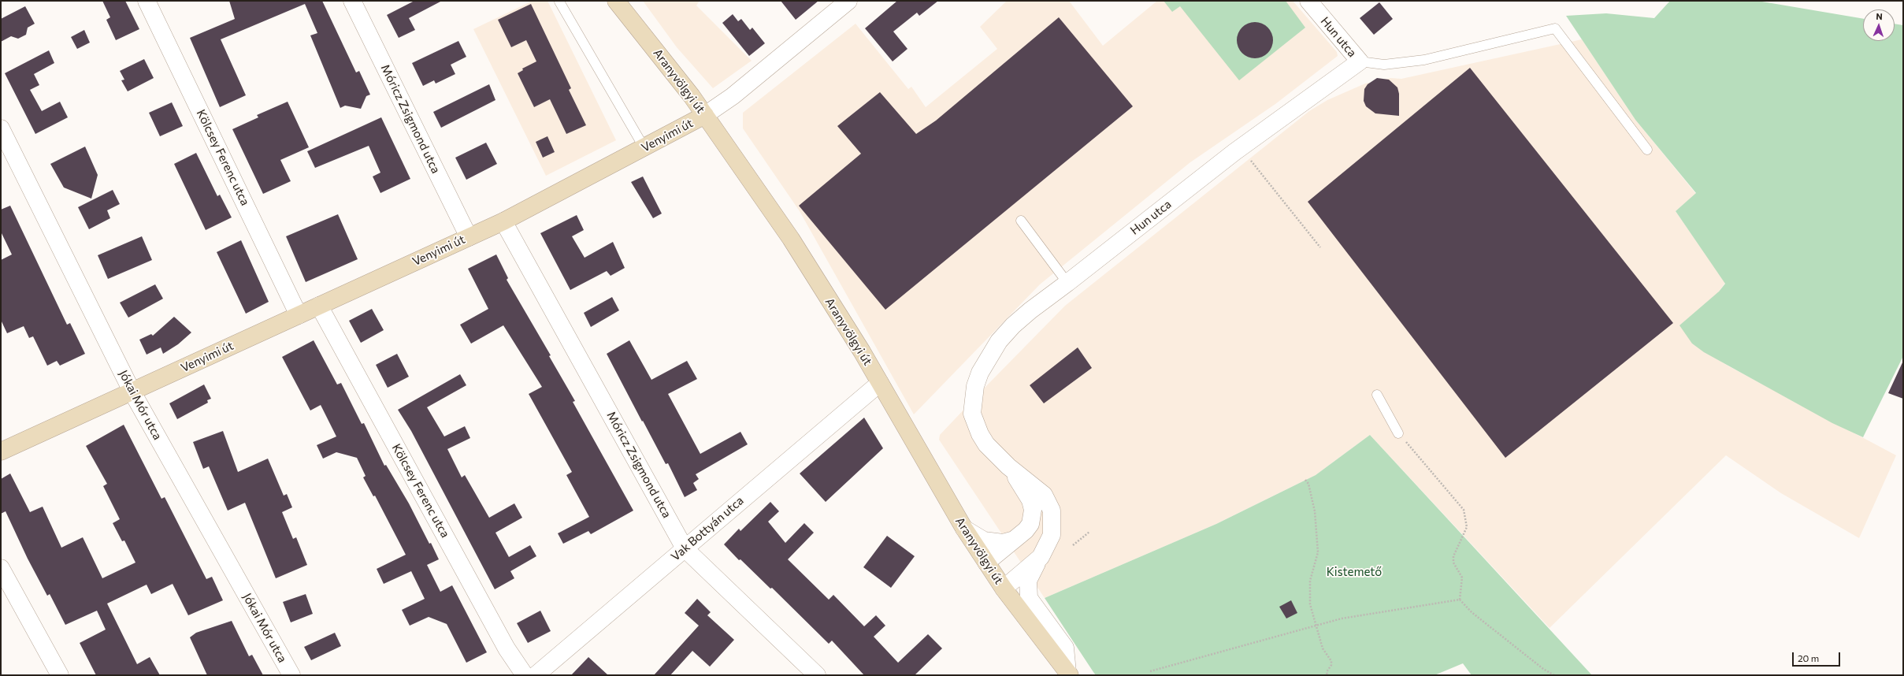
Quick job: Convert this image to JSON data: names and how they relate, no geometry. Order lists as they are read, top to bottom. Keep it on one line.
{"streets":{"street":["Hun utca","Aranyvölgyi út","Móricz Zsigmond utca","Venyimi út","Kölcsey Ferenc utca","Jókai Mór utca","Vak Bottyán utca"]},"crossings":[["Hun utca","Aranyvölgyi út"],["Aranyvölgyi út","Venyimi út"],["Aranyvölgyi út","Vak Bottyán utca"],["Móricz Zsigmond utca","Venyimi út"],["Móricz Zsigmond utca","Vak Bottyán utca"],["Venyimi út","Kölcsey Ferenc utca"],["Venyimi út","Jókai Mór utca"]],"parks":["Kistemető"],"scale_bar":"20 m","north":"top"}
